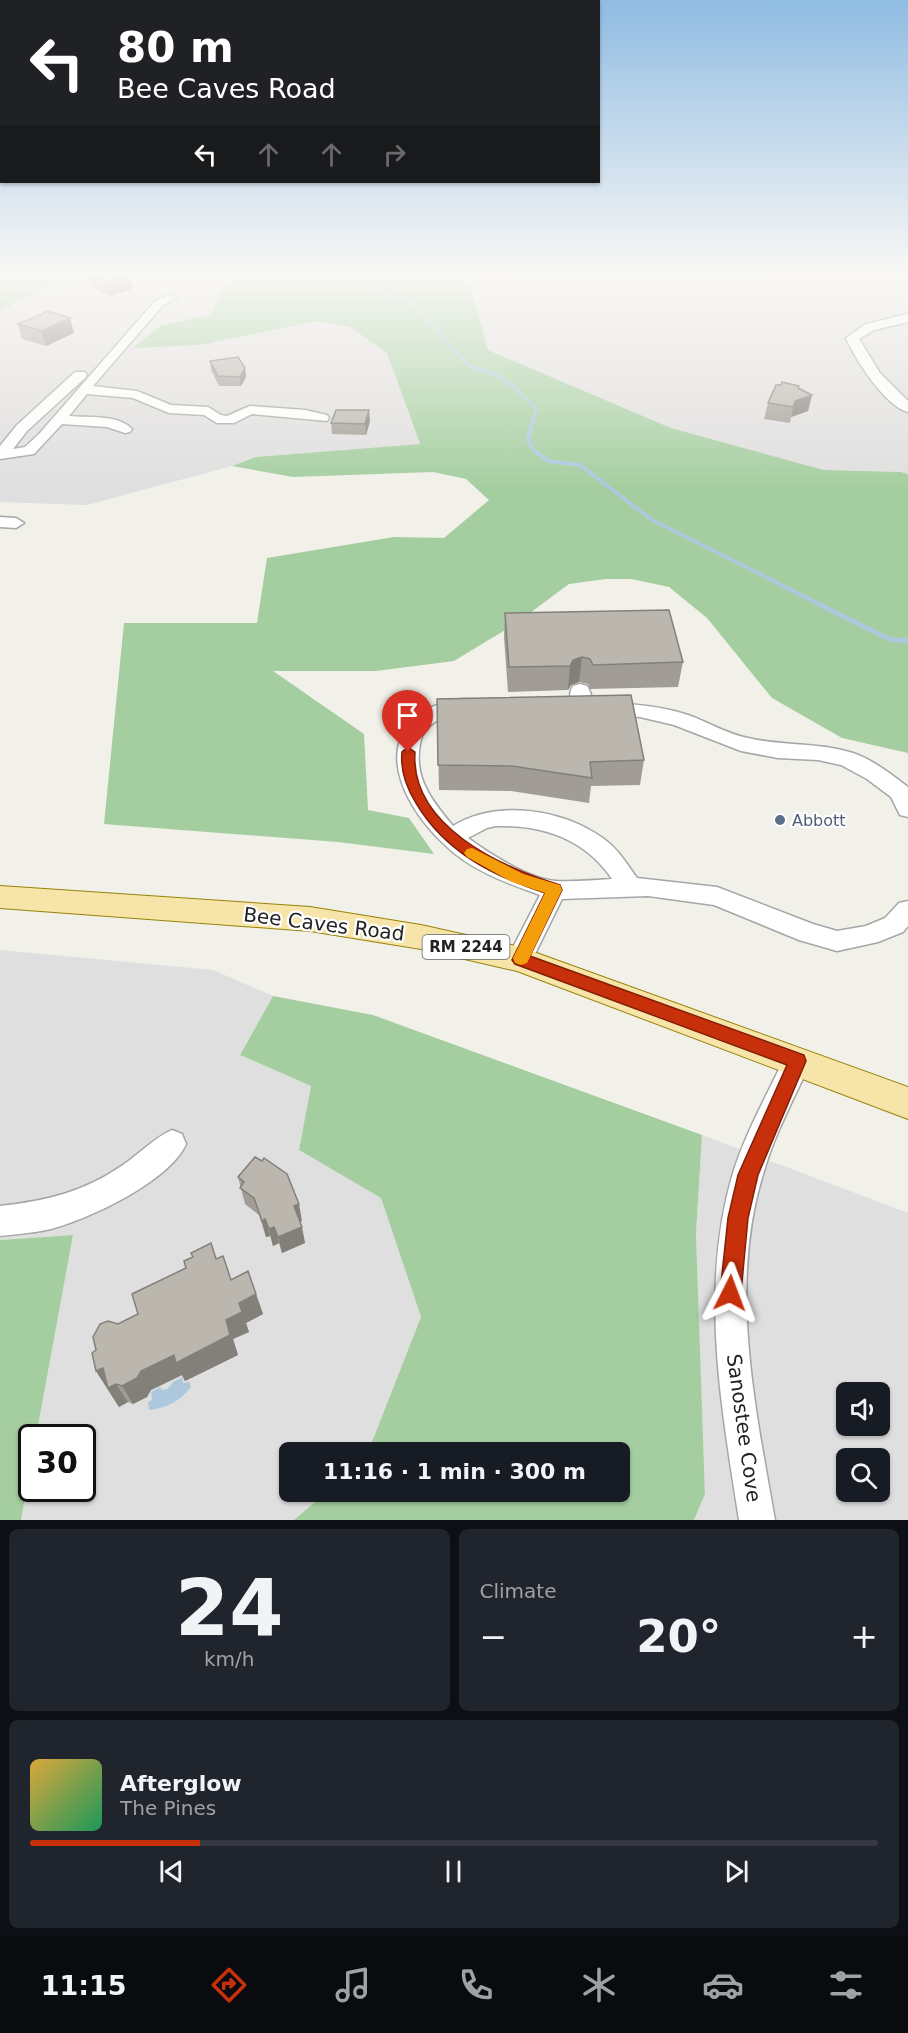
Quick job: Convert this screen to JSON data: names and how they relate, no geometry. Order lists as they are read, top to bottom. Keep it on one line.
{"streets":{"main road":["Bee Caves Road","RM 2244"],"street":["Sanostee Cove"]},"crossings":[["Bee Caves Road","Sanostee Cove"]],"places":["Abbott"],"page":{"turn":["80 m","Bee Caves Road"],"limit":"30","trip":"11:16 · 1 min · 300 m","tile":[["24","km/h"],"Climate"],"heat":["−","20°","+"],"song":["Afterglow","The Pines"],"tabs":"11:15"}}
